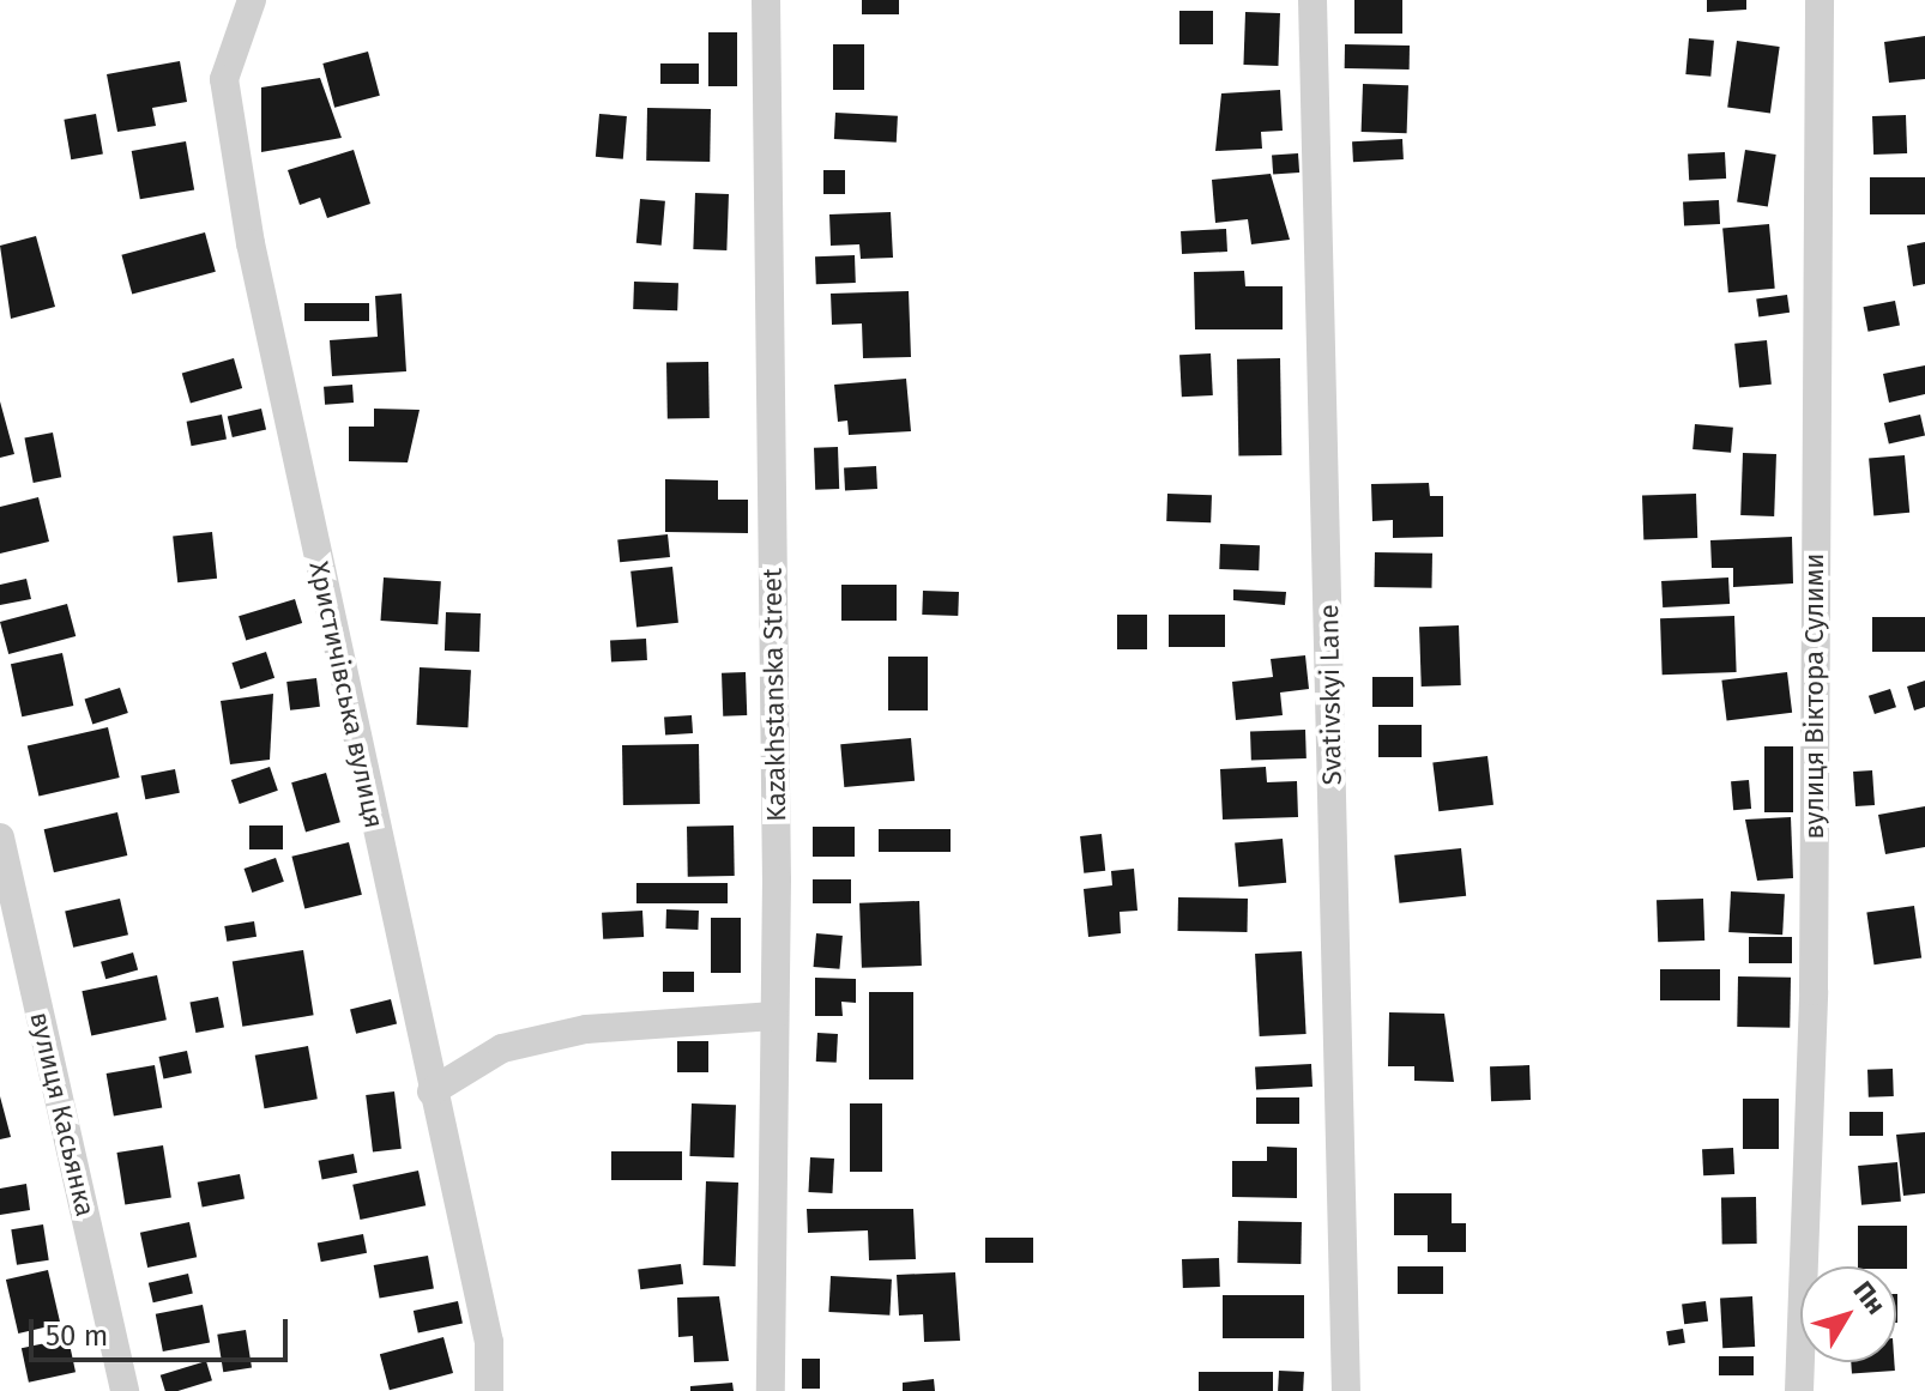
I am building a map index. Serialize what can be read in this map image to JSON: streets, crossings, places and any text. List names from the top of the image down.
{
  "streets": {
    "street": [
      "Христичівська вулиця",
      "Kazakhstanska Street",
      "Svativskyi Lane",
      "вулиця Віктора Сулими",
      "вулиця Касьянка"
    ]
  },
  "scale_bar": "50 m",
  "north": "top right"
}
